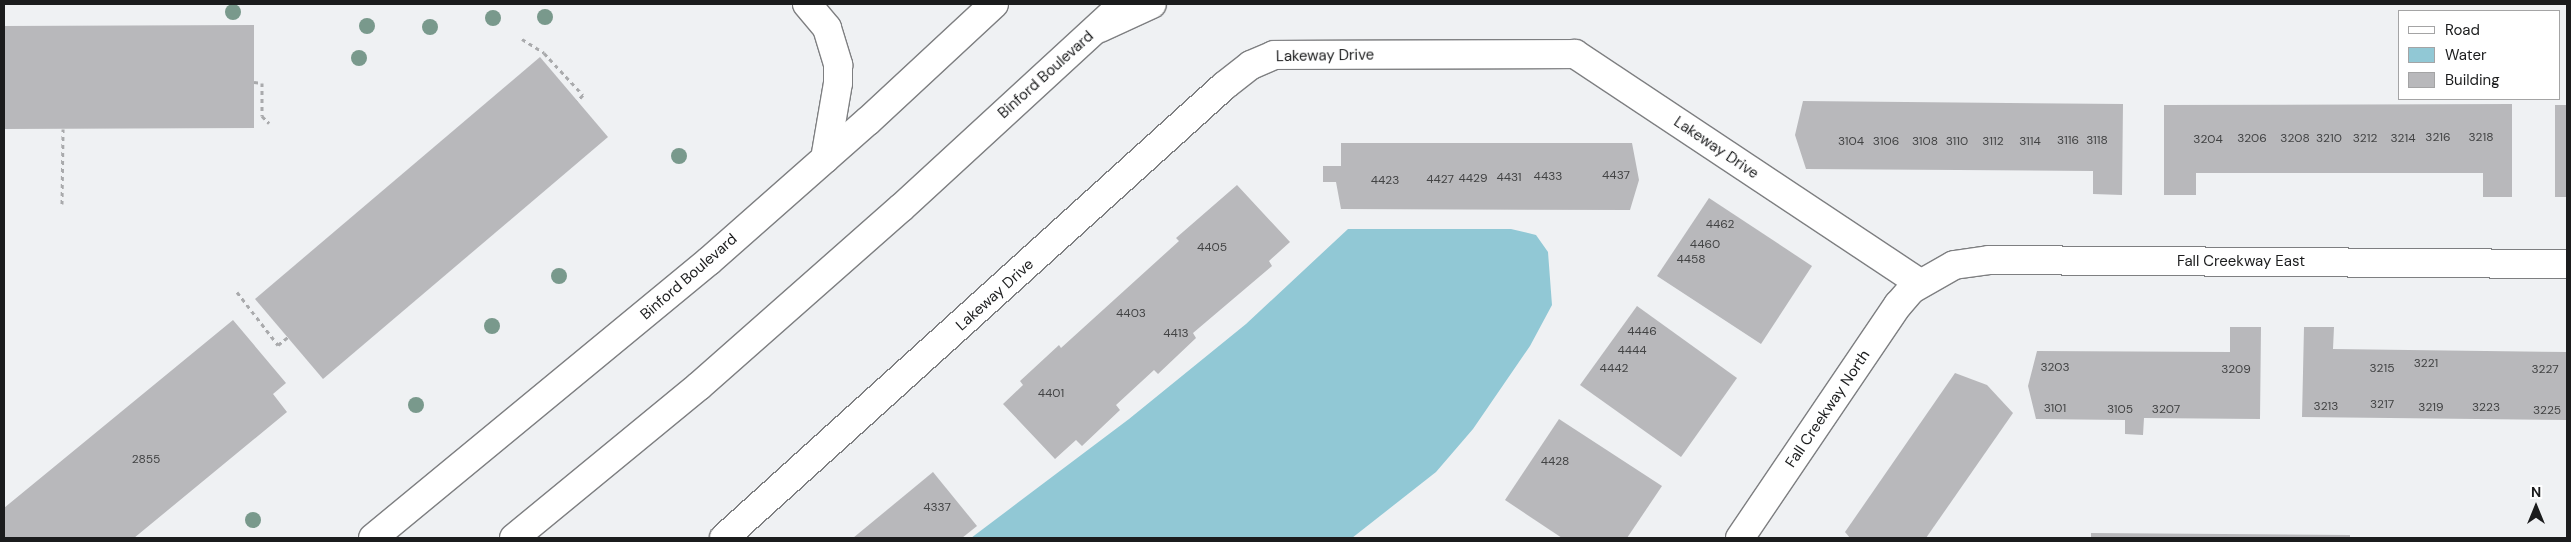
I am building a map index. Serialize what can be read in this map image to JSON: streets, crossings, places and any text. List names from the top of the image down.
{
  "streets": {
    "street": [
      "Lakeway Drive",
      "Binford Boulevard",
      "Fall Creekway East",
      "Fall Creekway North"
    ]
  },
  "crossings": [
    ["Lakeway Drive", "Fall Creekway East"],
    ["Lakeway Drive", "Fall Creekway North"],
    ["Fall Creekway East", "Fall Creekway North"]
  ],
  "house_numbers": [
    "3216",
    "3218",
    "3206",
    "3208",
    "3210",
    "3212",
    "3214",
    "3204",
    "3116",
    "3118",
    "3104",
    "3106",
    "3108",
    "3110",
    "3112",
    "3114",
    "4437",
    "4433",
    "4431",
    "4429",
    "4427",
    "4423",
    "4462",
    "4460",
    "4405",
    "4458",
    "4403",
    "4446",
    "4413",
    "4444",
    "3221",
    "3203",
    "4442",
    "3215",
    "3209",
    "3227",
    "4401",
    "3217",
    "3213",
    "3219",
    "3223",
    "3101",
    "3105",
    "3207",
    "3225",
    "2855",
    "4428",
    "4337"
  ],
  "legend": ["Road", "Water", "Building"],
  "north": "top"
}
